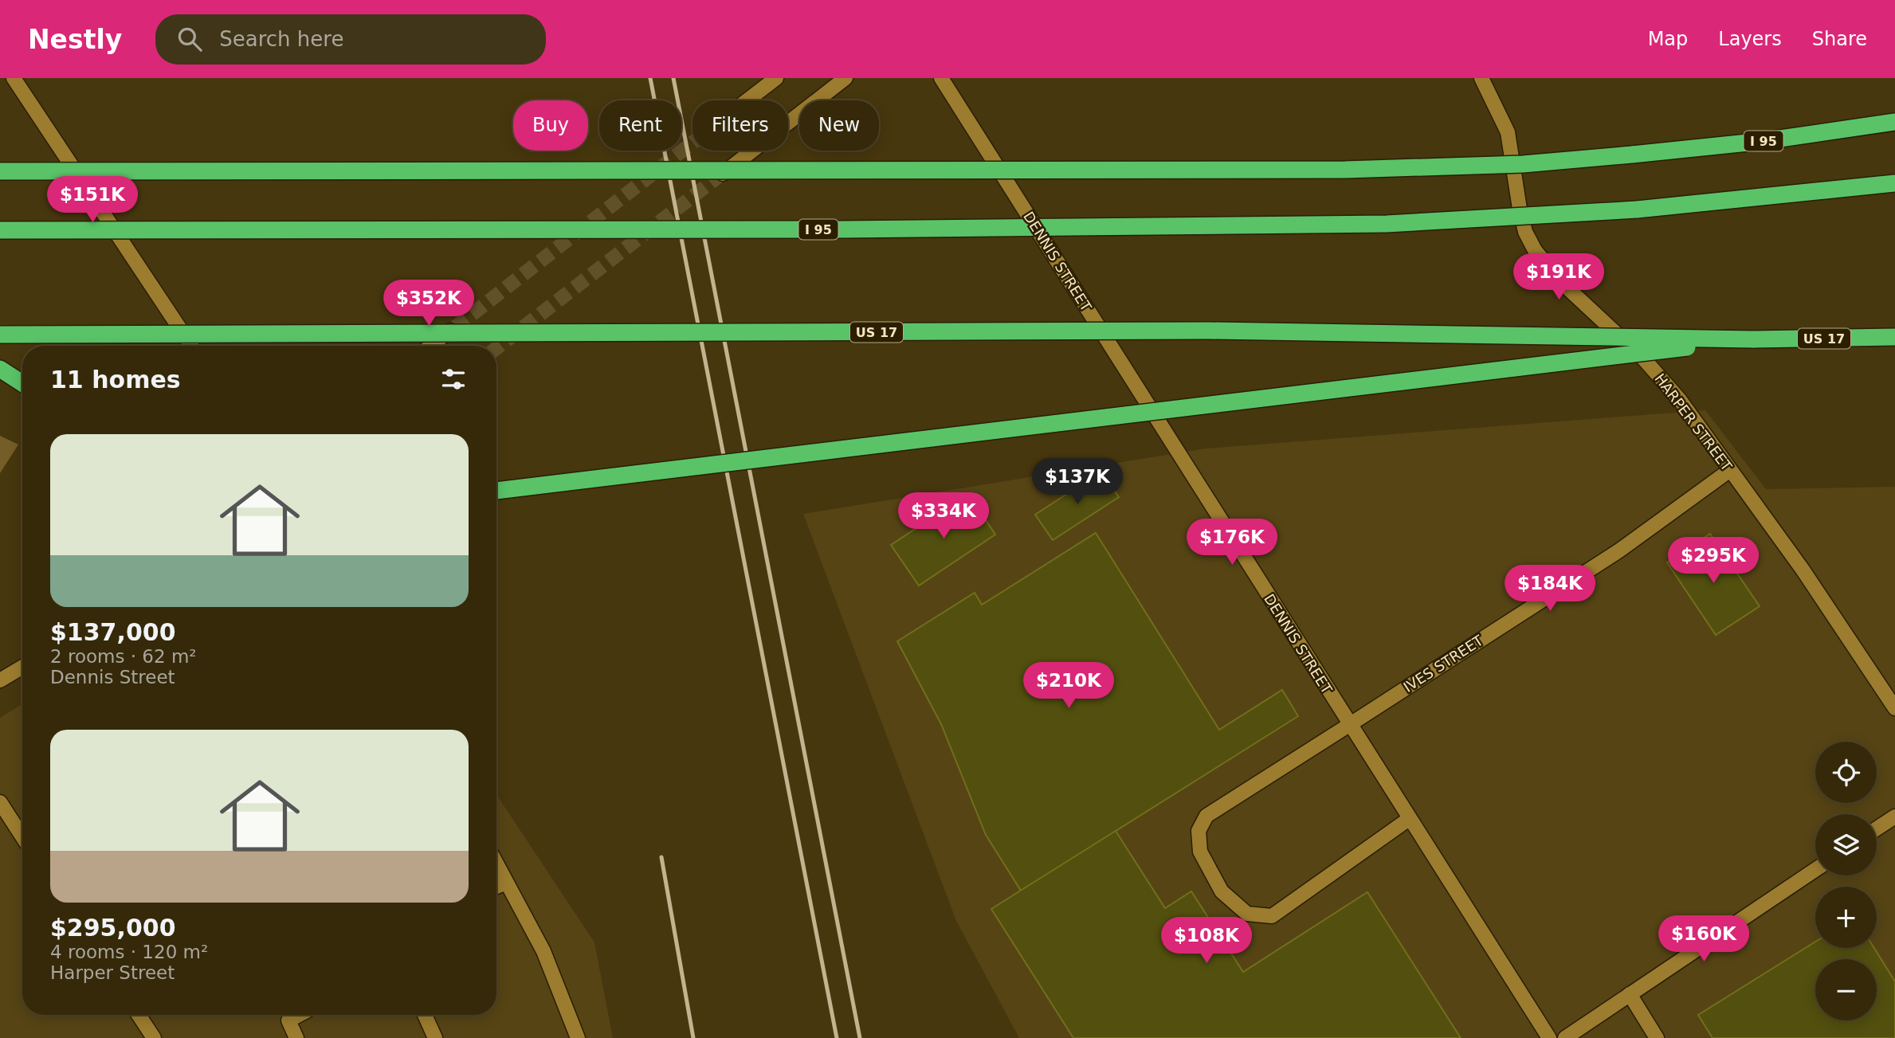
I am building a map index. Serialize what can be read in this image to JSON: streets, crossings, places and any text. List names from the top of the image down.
{
  "streets": {
    "highway": ["I 95", "US 17"],
    "street": ["DENNIS STREET", "HARPER STREET", "IVES STREET"]
  },
  "crossings": [
    ["DENNIS STREET", "IVES STREET"],
    ["HARPER STREET", "IVES STREET"]
  ],
  "page": {
    "header": "Nestly",
    "search": "Search here",
    "nav": ["Map", "Layers", "Share"],
    "chip": [
      "Buy",
      "Rent",
      "Filters",
      "New"
    ],
    "price": [
      "$151K",
      "$191K",
      "$352K",
      "$137K",
      "$334K",
      "$176K",
      "$295K",
      "$184K",
      "$210K",
      "$160K",
      "$108K"
    ],
    "heading": "11 homes",
    "list": [
      {
        "name": "$137,000",
        "note": "2 rooms · 62 m² · Dennis Street"
      },
      {
        "name": "$295,000",
        "note": "4 rooms · 120 m² · Harper Street"
      }
    ],
    "map_buttons": ["+", "−"]
  }
}
